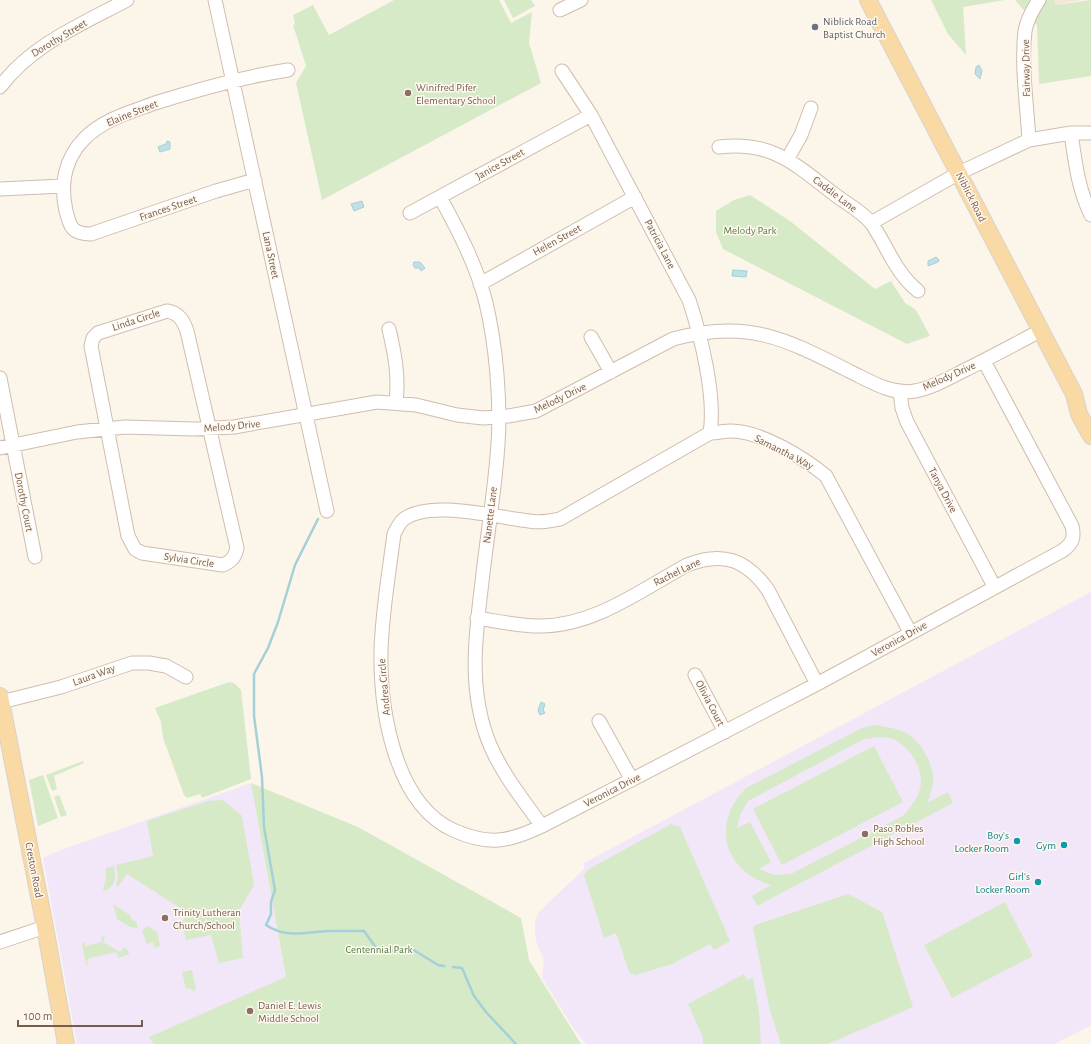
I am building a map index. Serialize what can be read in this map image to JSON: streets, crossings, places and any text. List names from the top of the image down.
{
  "streets": {
    "main road": ["Niblick Road", "Creston Road"],
    "street": [
      "Dorothy Street",
      "Fairway Drive",
      "Elaine Street",
      "Janice Street",
      "Caddie Lane",
      "Frances Street",
      "Helen Street",
      "Patricia Lane",
      "Lana Street",
      "Linda Circle",
      "Melody Drive",
      "Samantha Way",
      "Tanya Drive",
      "Dorothy Court",
      "Nanette Lane",
      "Sylvia Circle",
      "Rachel Lane",
      "Veronica Drive",
      "Laura Way",
      "Andrea Circle",
      "Olivia Court"
    ]
  },
  "crossings": [
    ["Elaine Street", "Frances Street"],
    ["Elaine Street", "Lana Street"],
    ["Janice Street", "Patricia Lane"],
    ["Janice Street", "Nanette Lane"],
    ["Niblick Road", "Melody Drive"],
    ["Frances Street", "Lana Street"],
    ["Helen Street", "Patricia Lane"],
    ["Helen Street", "Nanette Lane"],
    ["Patricia Lane", "Melody Drive"],
    ["Patricia Lane", "Samantha Way"],
    ["Lana Street", "Melody Drive"],
    ["Linda Circle", "Melody Drive"],
    ["Linda Circle", "Sylvia Circle"],
    ["Melody Drive", "Tanya Drive"],
    ["Melody Drive", "Dorothy Court"],
    ["Melody Drive", "Nanette Lane"],
    ["Melody Drive", "Sylvia Circle"],
    ["Melody Drive", "Veronica Drive"],
    ["Samantha Way", "Nanette Lane"],
    ["Samantha Way", "Veronica Drive"],
    ["Samantha Way", "Andrea Circle"],
    ["Tanya Drive", "Veronica Drive"],
    ["Nanette Lane", "Rachel Lane"],
    ["Nanette Lane", "Veronica Drive"],
    ["Nanette Lane", "Andrea Circle"],
    ["Rachel Lane", "Veronica Drive"],
    ["Veronica Drive", "Andrea Circle"],
    ["Veronica Drive", "Olivia Court"],
    ["Laura Way", "Creston Road"]
  ],
  "parks": ["Melody Park", "Centennial Park"],
  "places": [
    "Niblick Road Baptist Church",
    "Winifred Pifer Elementary School",
    "Paso Robles High School",
    "Boy's Locker Room",
    "Gym",
    "Girl's Locker Room",
    "Trinity Lutheran Church/School",
    "Daniel E. Lewis Middle School"
  ],
  "scale_bar": "100 m"
}
